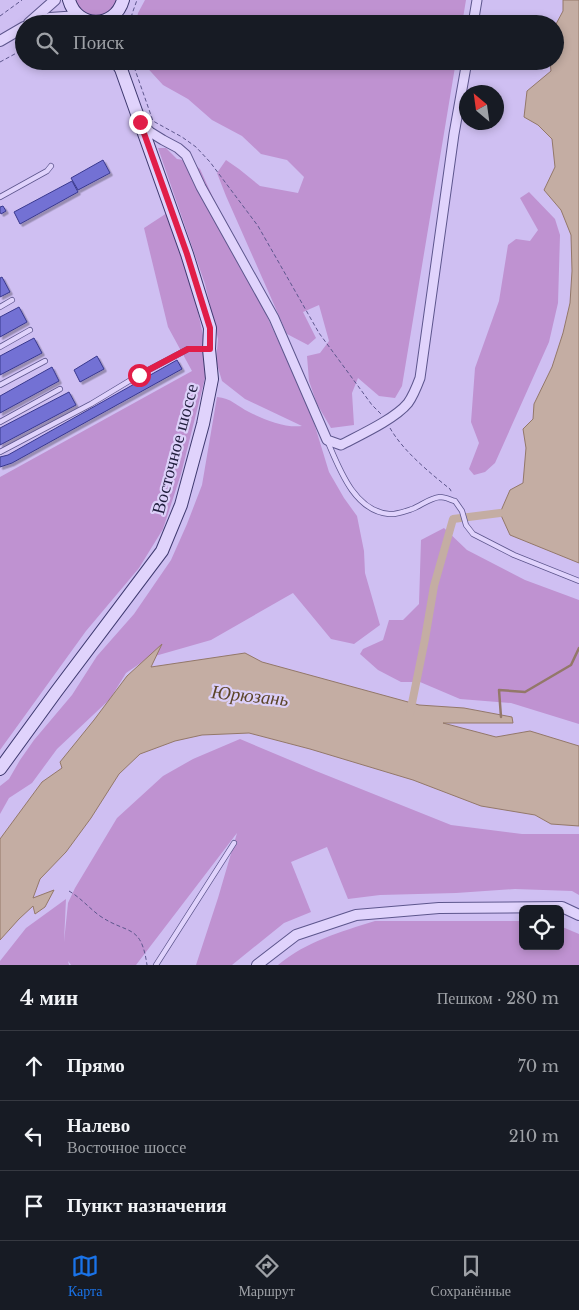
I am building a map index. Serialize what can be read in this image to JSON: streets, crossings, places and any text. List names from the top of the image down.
{
  "streets": {
    "main road": ["Восточное шоссе"]
  },
  "water": ["Юрюзань"],
  "north": "top left",
  "page": {
    "search": "Поиск",
    "heading": ["4 мин", "Пешком · 280 m"],
    "list": [
      ["Прямо", "70 m"],
      ["Налево", "Восточное шоссе", "210 m"],
      "Пункт назначения"
    ],
    "nav": ["Карта", "Маршрут", "Сохранённые"]
  }
}
